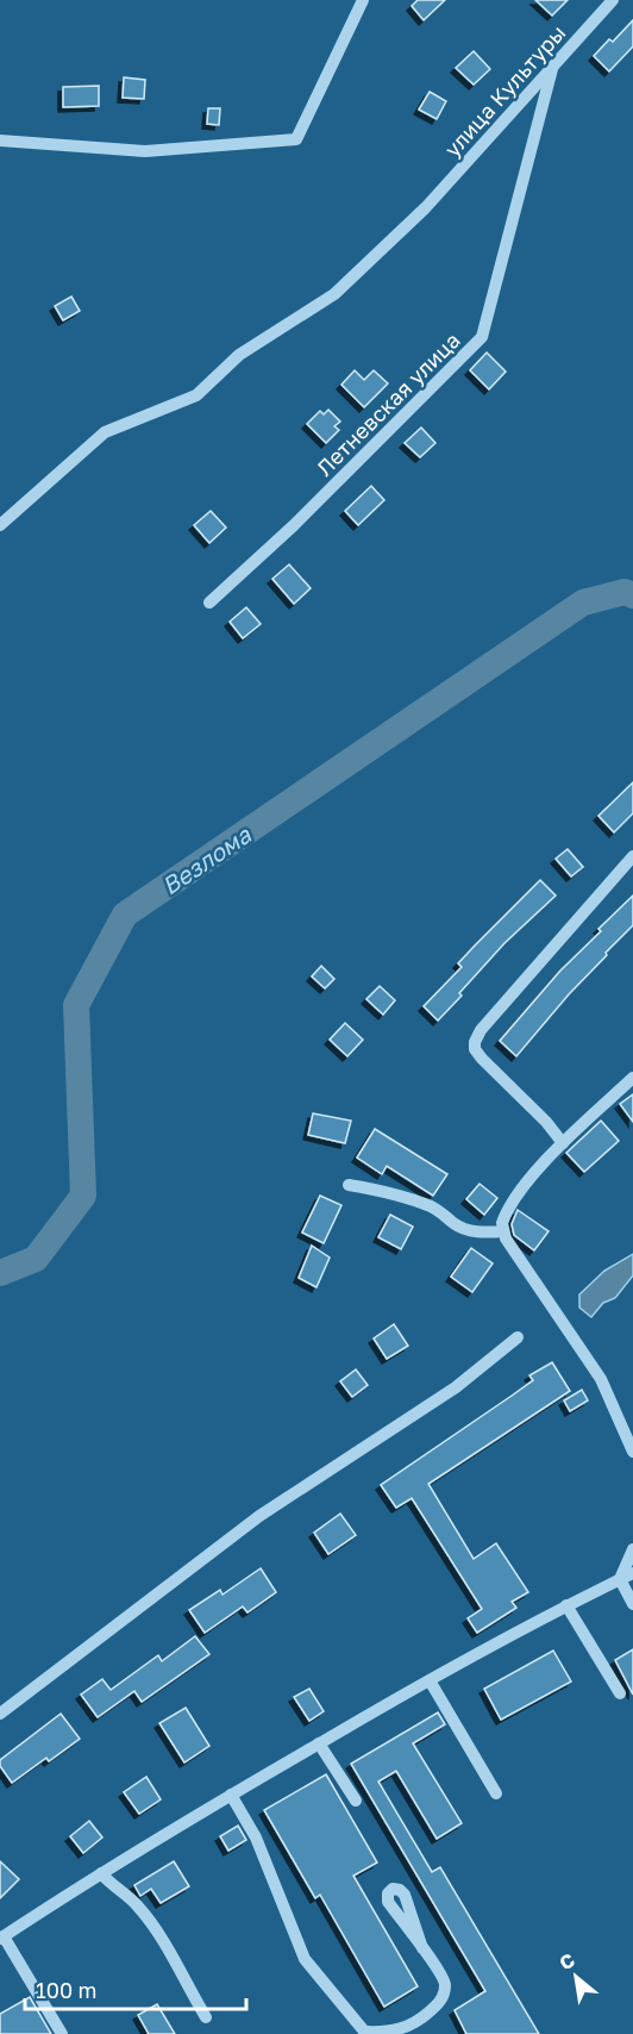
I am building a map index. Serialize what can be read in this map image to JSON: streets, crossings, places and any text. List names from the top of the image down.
{
  "streets": {
    "street": ["улица Культуры", "Летневская улица"]
  },
  "crossings": [
    ["улица Культуры", "Летневская улица"]
  ],
  "water": ["Везлома"],
  "scale_bar": "100 m",
  "north": "top left"
}
